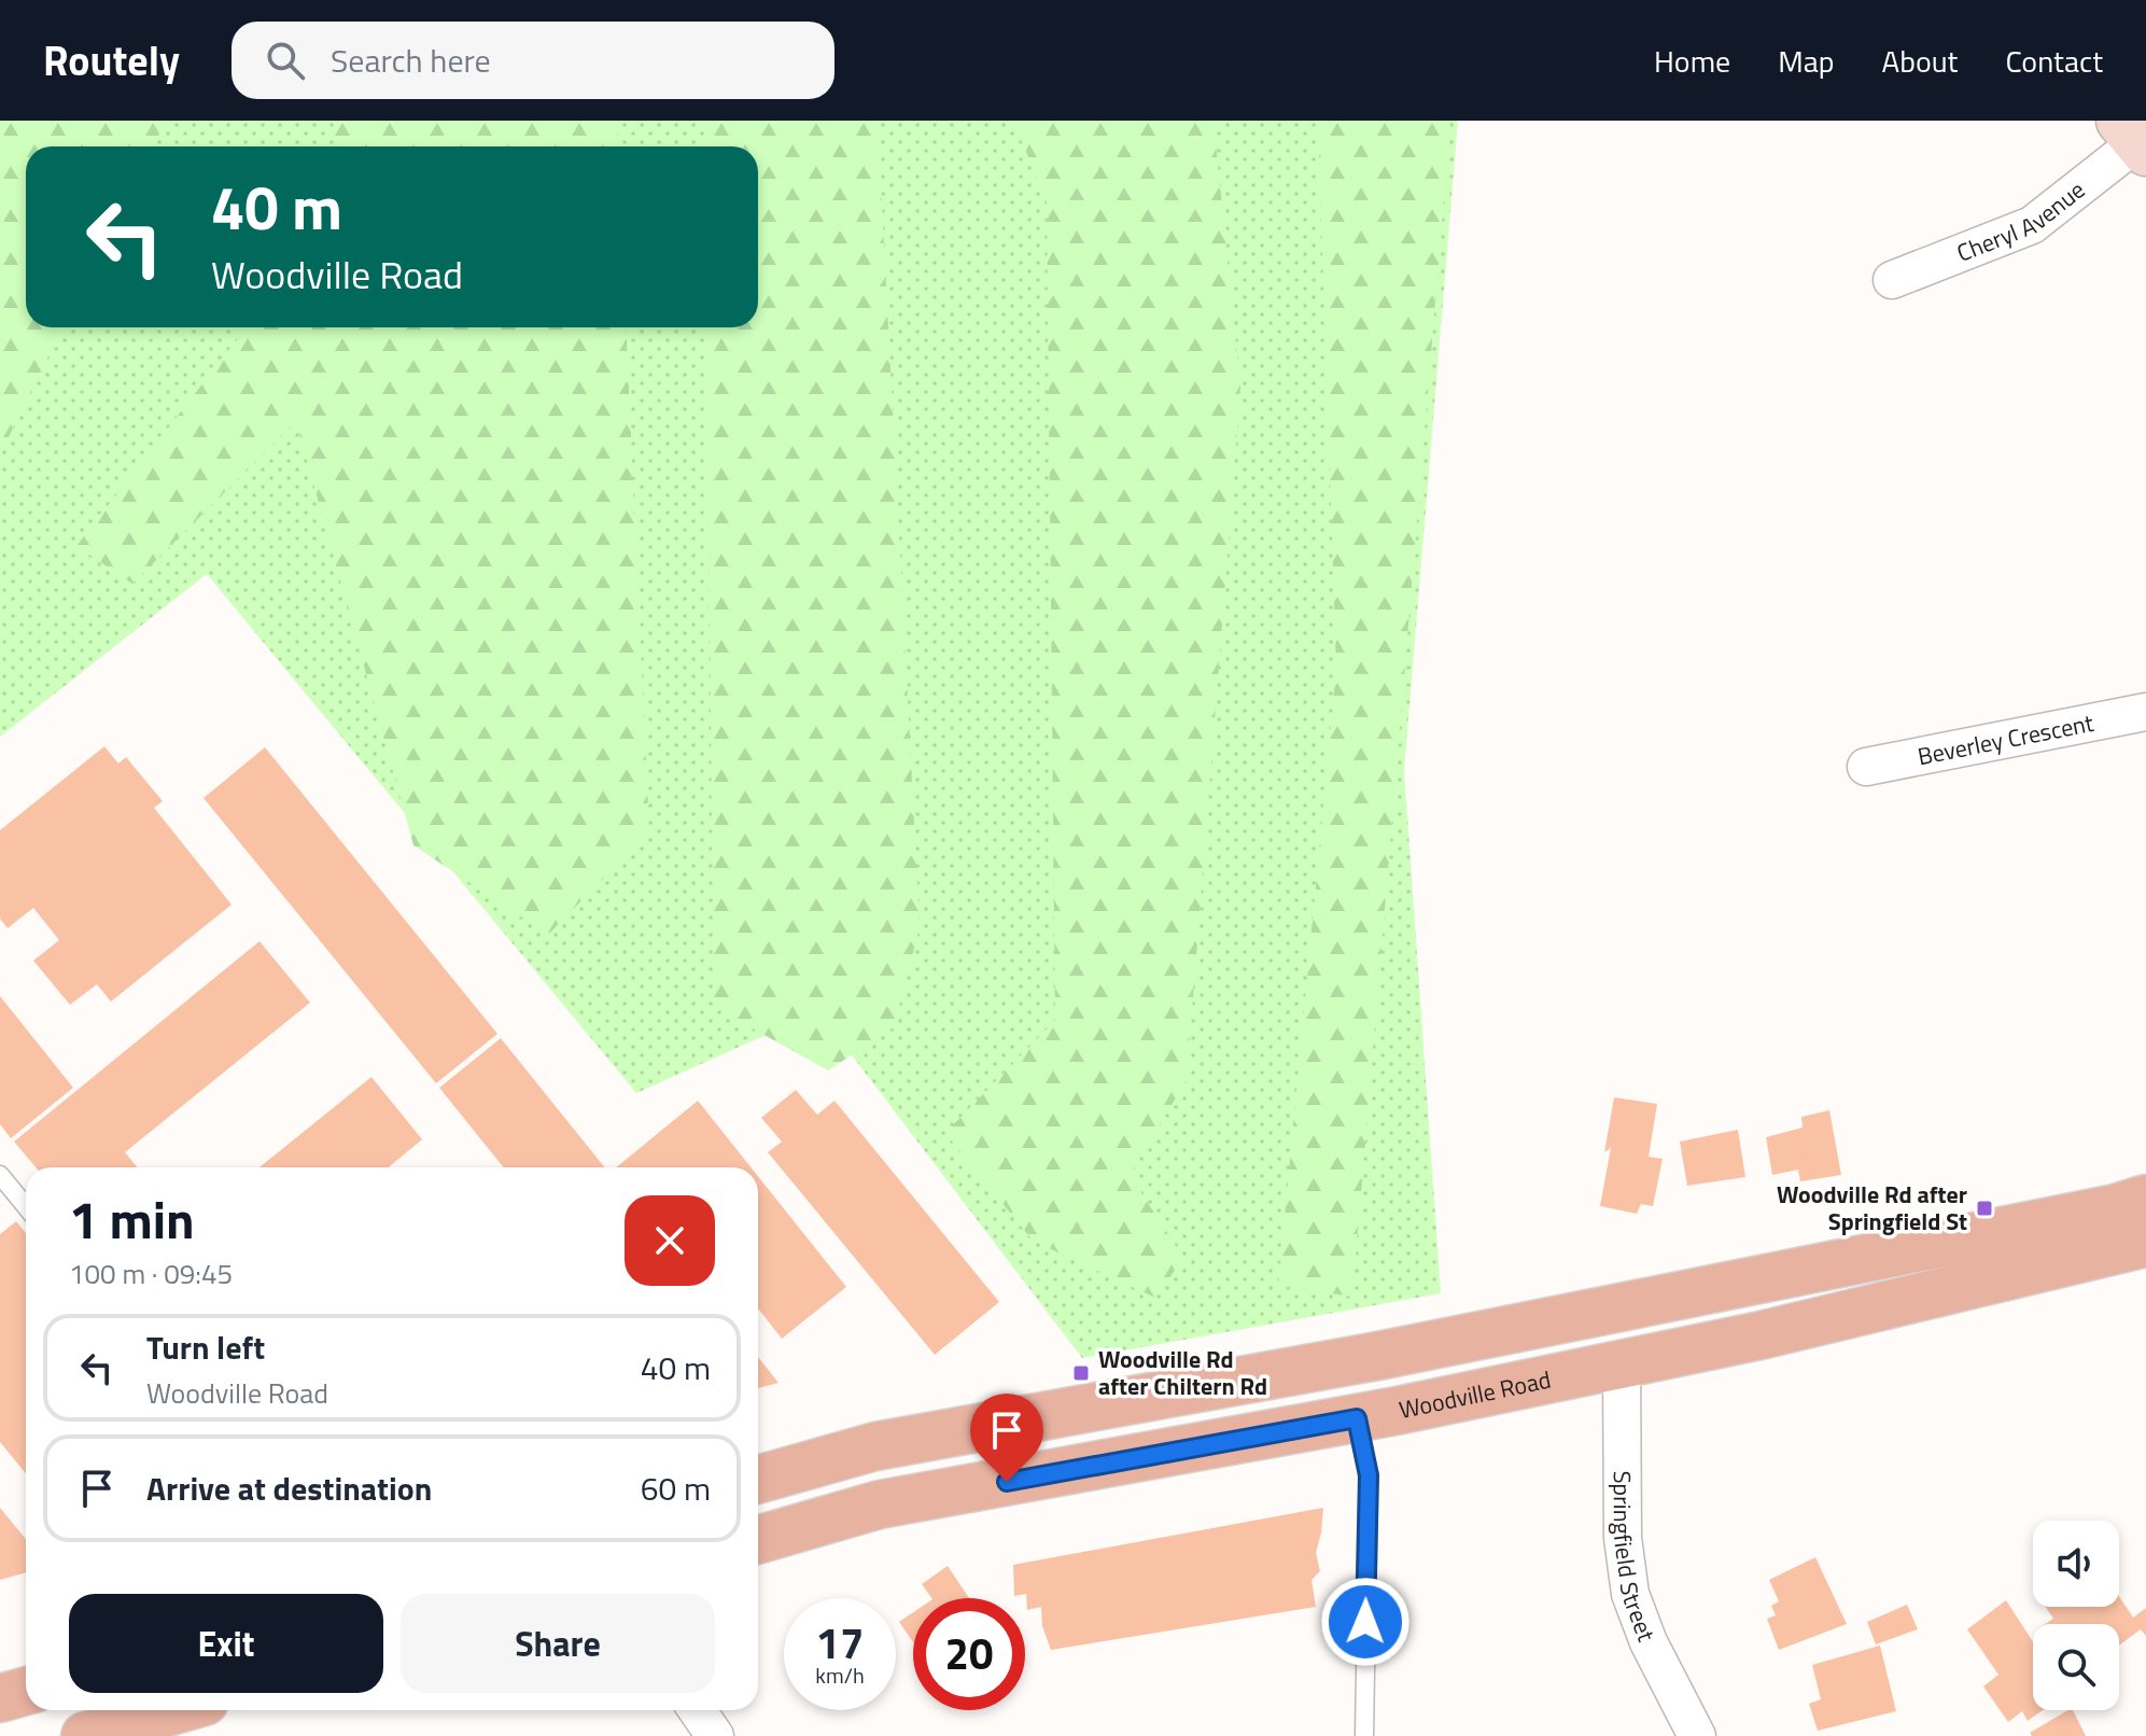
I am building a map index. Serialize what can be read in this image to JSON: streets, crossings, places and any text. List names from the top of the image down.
{
  "streets": {
    "main road": ["Woodville Road"],
    "street": ["Cheryl Avenue", "Beverley Crescent", "Springfield Street"]
  },
  "crossings": [
    ["Woodville Road", "Springfield Street"]
  ],
  "places": {
    "transit": ["Woodville Rd after Springfield St", "Woodville Rd after Chiltern Rd"]
  },
  "page": {
    "header": "Routely",
    "search": "Search here",
    "nav": [
      "Home",
      "Map",
      "About",
      "Contact"
    ],
    "turn": ["40 m", "Woodville Road"],
    "heading": ["1 min", "100 m · 09:45"],
    "list": [
      {
        "name": "Turn left",
        "note": "Woodville Road",
        "value": "40 m"
      },
      {
        "name": "Arrive at destination",
        "value": "60 m"
      }
    ],
    "buttons": ["Exit", "Share"],
    "speed": "17 km/h",
    "limit": "20"
  }
}
